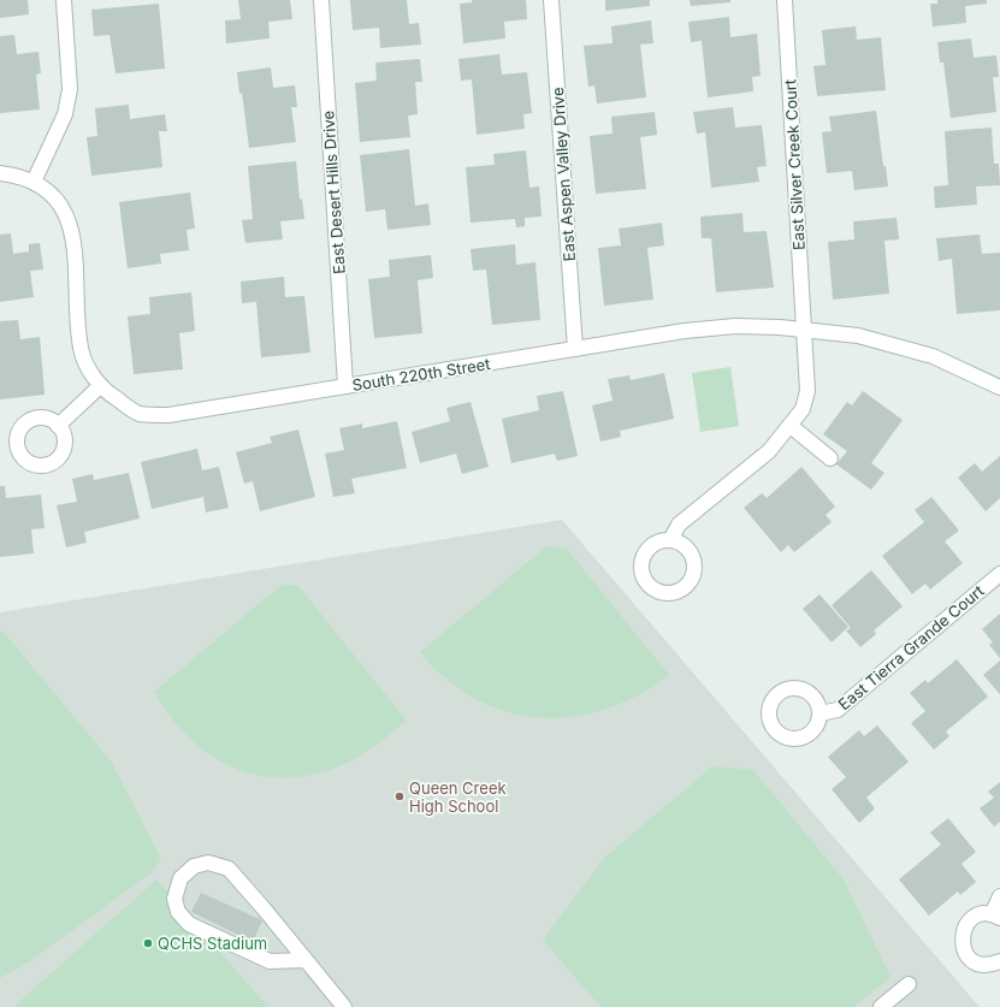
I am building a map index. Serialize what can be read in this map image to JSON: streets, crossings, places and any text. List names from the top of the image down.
{
  "streets": {
    "street": [
      "East Silver Creek Court",
      "East Aspen Valley Drive",
      "East Desert Hills Drive",
      "South 220th Street",
      "East Tierra Grande Court"
    ]
  },
  "crossings": [
    ["East Silver Creek Court", "South 220th Street"],
    ["East Aspen Valley Drive", "South 220th Street"],
    ["East Desert Hills Drive", "South 220th Street"]
  ],
  "places": ["Queen Creek High School", "QCHS Stadium"]
}
